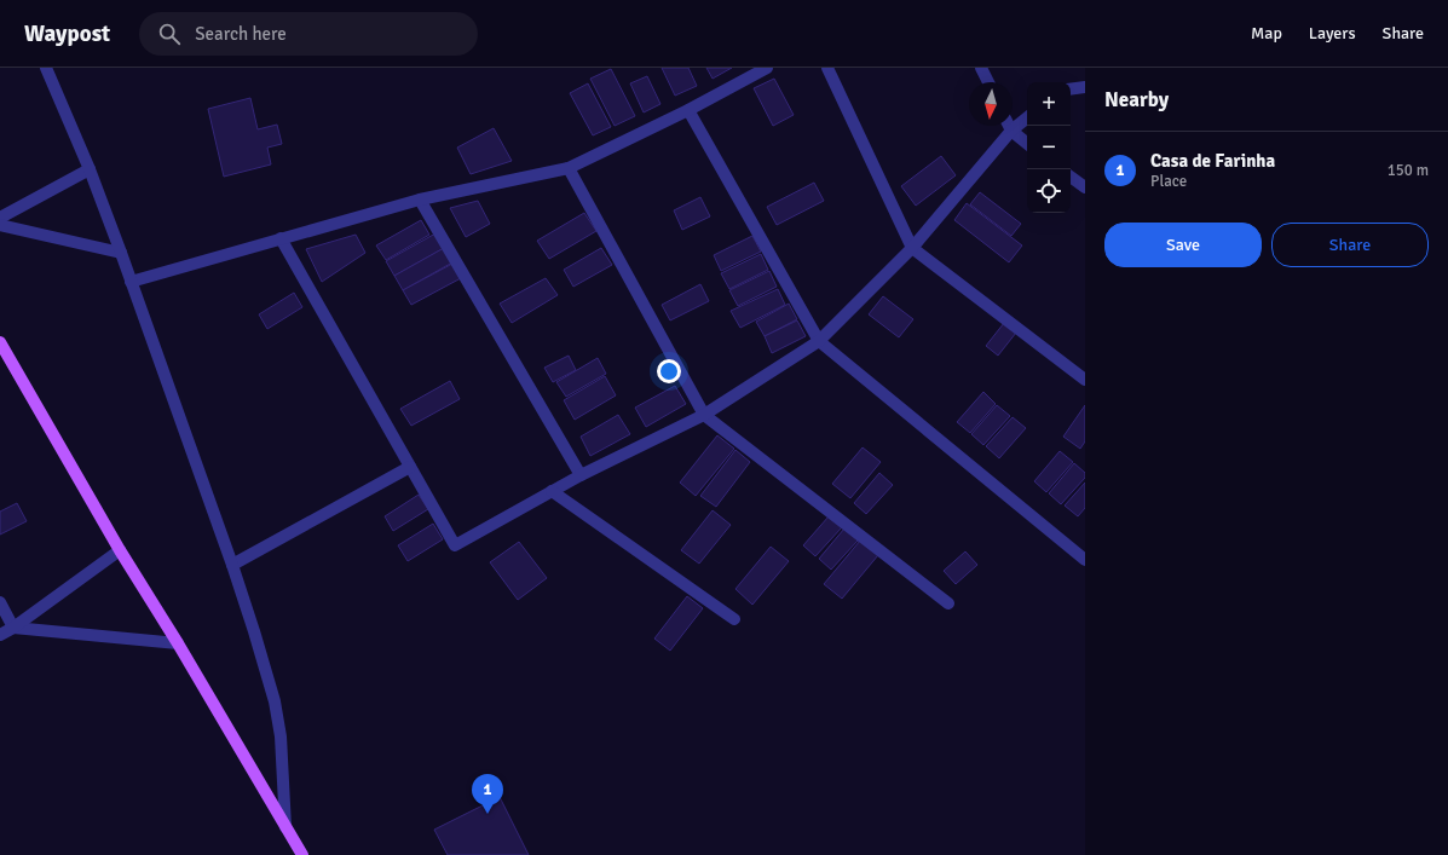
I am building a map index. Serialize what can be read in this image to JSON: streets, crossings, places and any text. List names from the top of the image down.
{
  "north": "bottom",
  "page": {
    "header": "Waypost",
    "search": "Search here",
    "nav": ["Map", "Layers", "Share"],
    "heading": "Nearby",
    "map_buttons": ["+", "−"],
    "list": [
      {
        "mark": "1",
        "name": "Casa de Farinha",
        "note": "Place",
        "value": "150 m"
      }
    ],
    "buttons": ["Save", "Share"],
    "pins": "1"
  }
}
